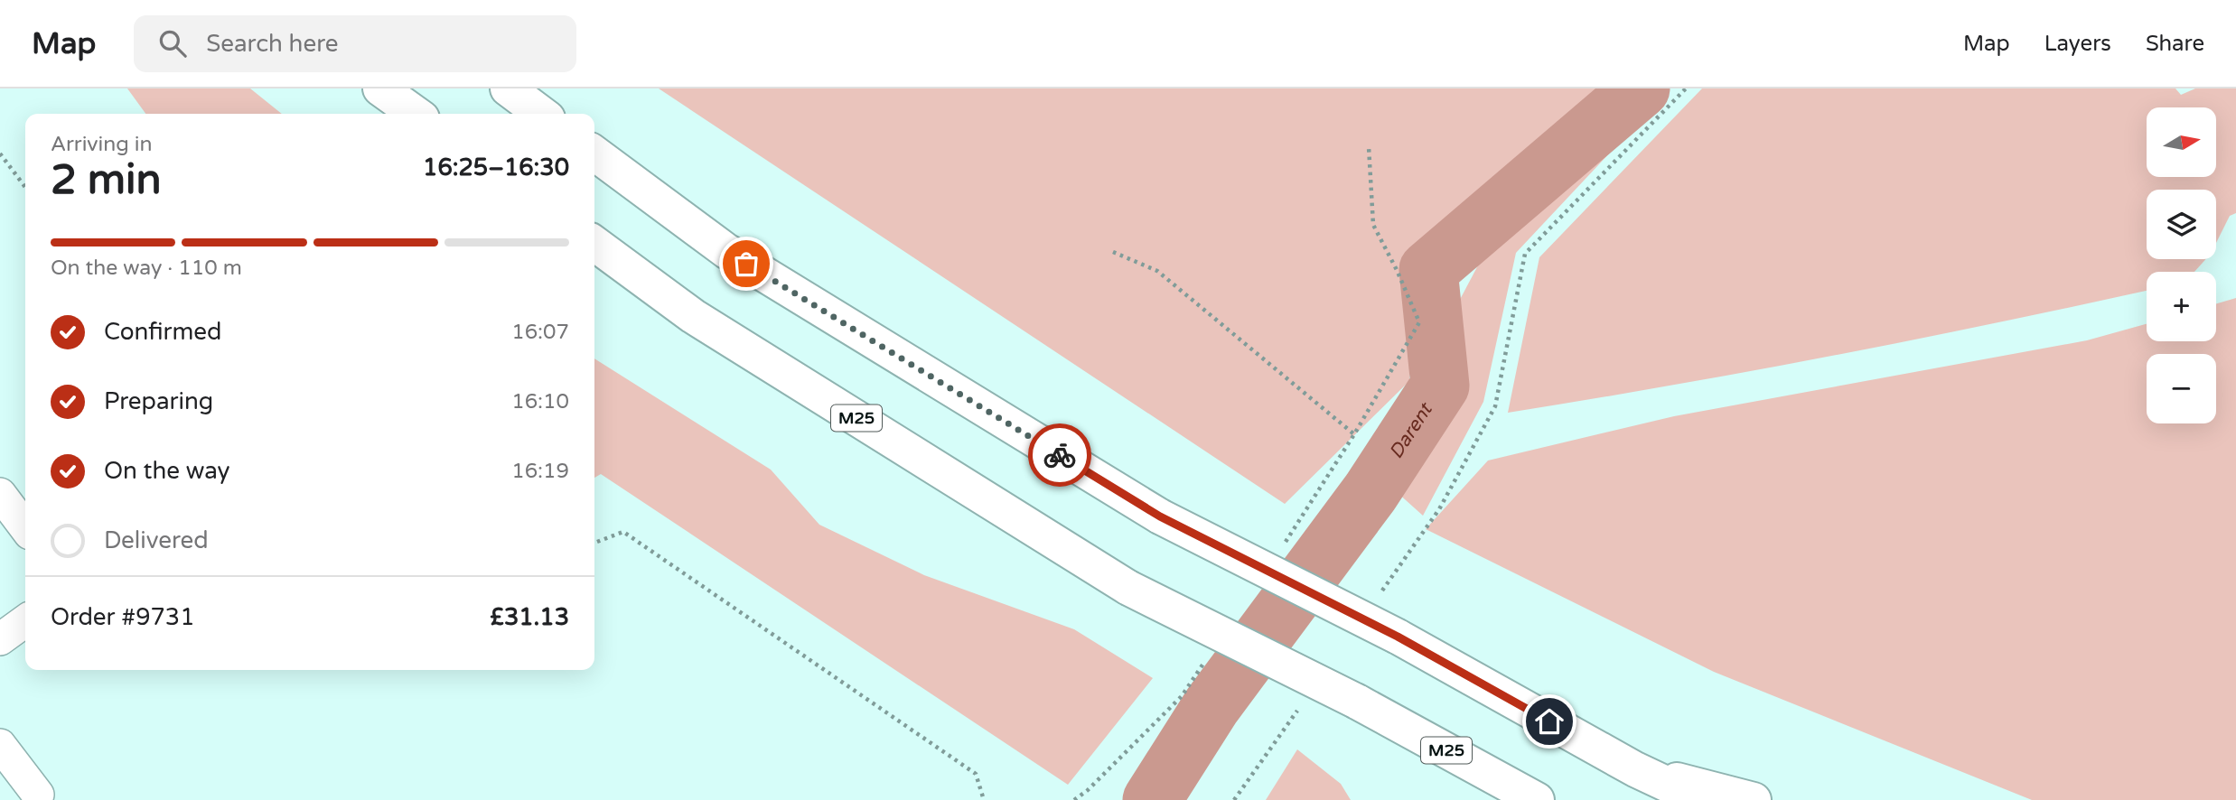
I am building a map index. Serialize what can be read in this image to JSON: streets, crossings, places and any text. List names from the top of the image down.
{
  "streets": {
    "highway": ["M25"]
  },
  "water": ["Darent"],
  "north": "right",
  "page": {
    "header": "Map",
    "search": "Search here",
    "nav": ["Map", "Layers", "Share"],
    "map_buttons": ["+", "−"],
    "heading": ["2 min", "Arriving in", "16:25–16:30"],
    "panel": ["Order #9731", "£31.13"],
    "bar": "On the way · 110 m",
    "list": [
      ["Confirmed", "16:07"],
      ["Preparing", "16:10"],
      ["On the way", "16:19"],
      "Delivered"
    ]
  }
}
